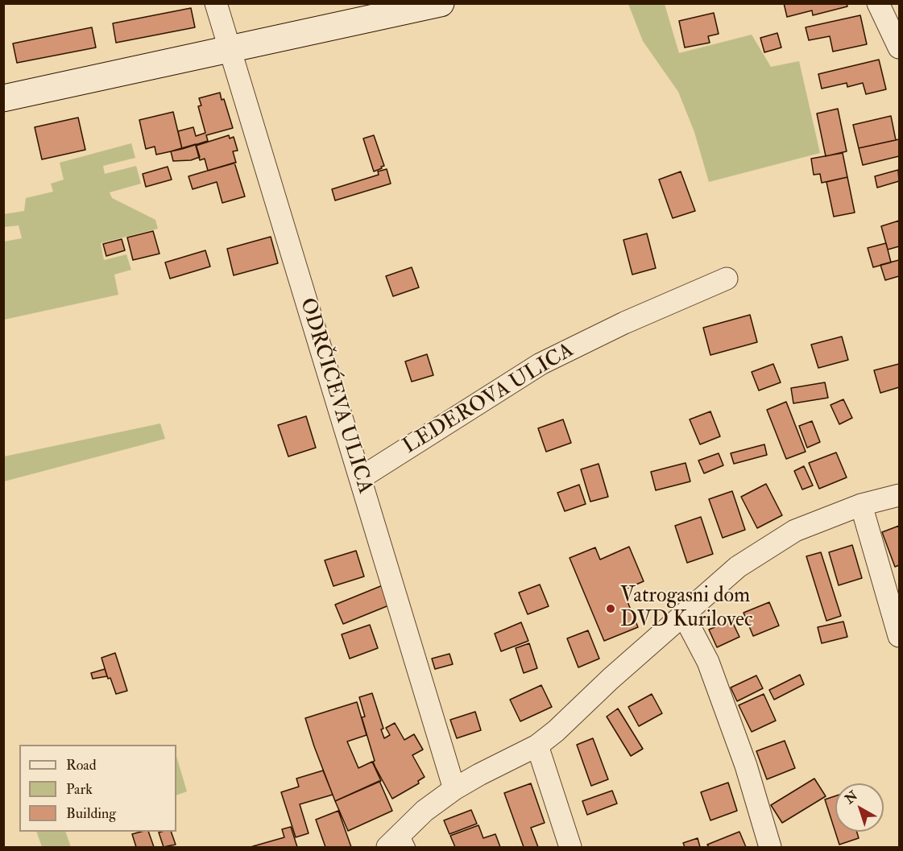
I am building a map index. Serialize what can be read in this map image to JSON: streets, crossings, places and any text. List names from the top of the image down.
{
  "streets": {
    "street": ["ODRČIĆEVA ULICA", "LEDEROVA ULICA"]
  },
  "crossings": [
    ["ODRČIĆEVA ULICA", "LEDEROVA ULICA"]
  ],
  "places": ["Vatrogasni dom DVD Kurilovec"],
  "legend": ["Road", "Park", "Building"],
  "north": "top left"
}
